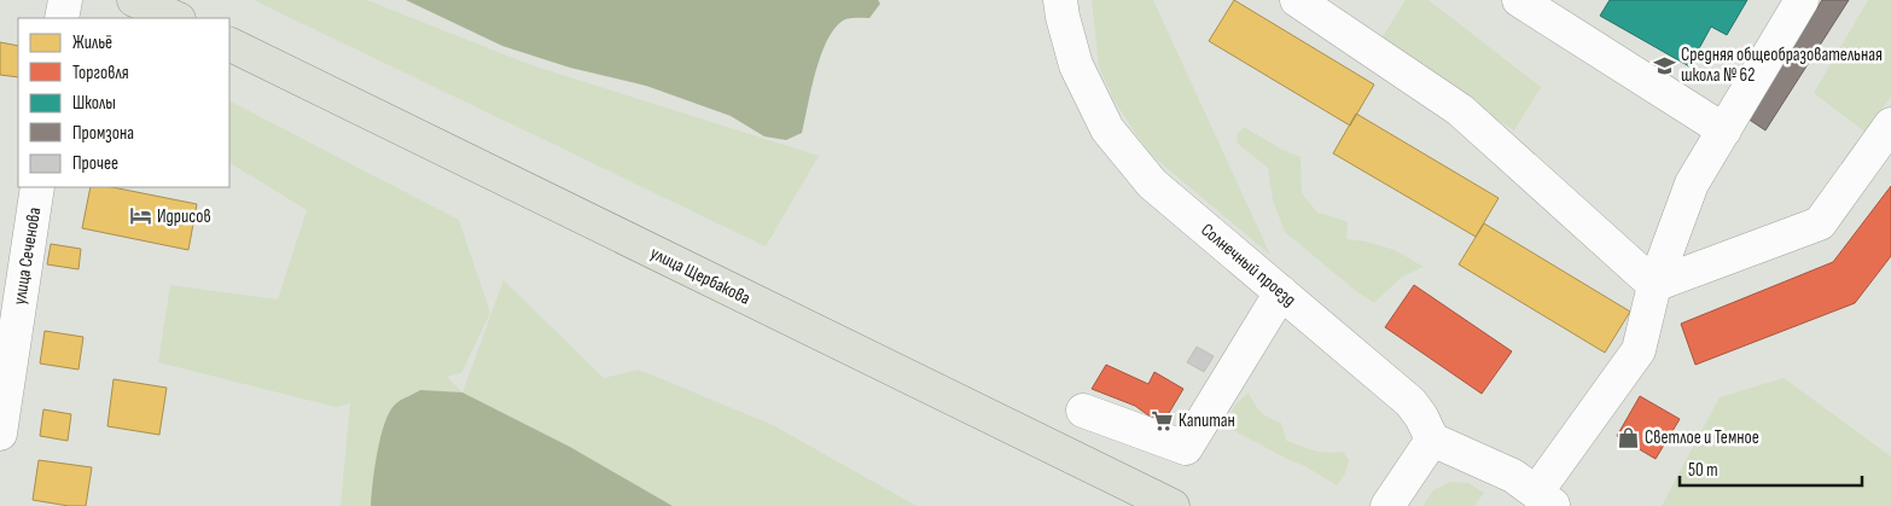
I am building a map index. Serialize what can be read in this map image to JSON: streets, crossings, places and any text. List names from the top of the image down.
{
  "streets": {
    "main road": ["улица Щербакова"],
    "street": ["улица Сеченова", "Солнечный проезд"]
  },
  "places": {
    "school or university": ["Средняя общеобразовательная школа № 62"],
    "hotel": ["Идрисов"],
    "supermarket": ["Капитан"],
    "shop": ["Светлое и Темное"]
  },
  "legend": [
    "Жильё",
    "Торговля",
    "Школы",
    "Промзона",
    "Прочее"
  ],
  "scale_bar": "50 m"
}
